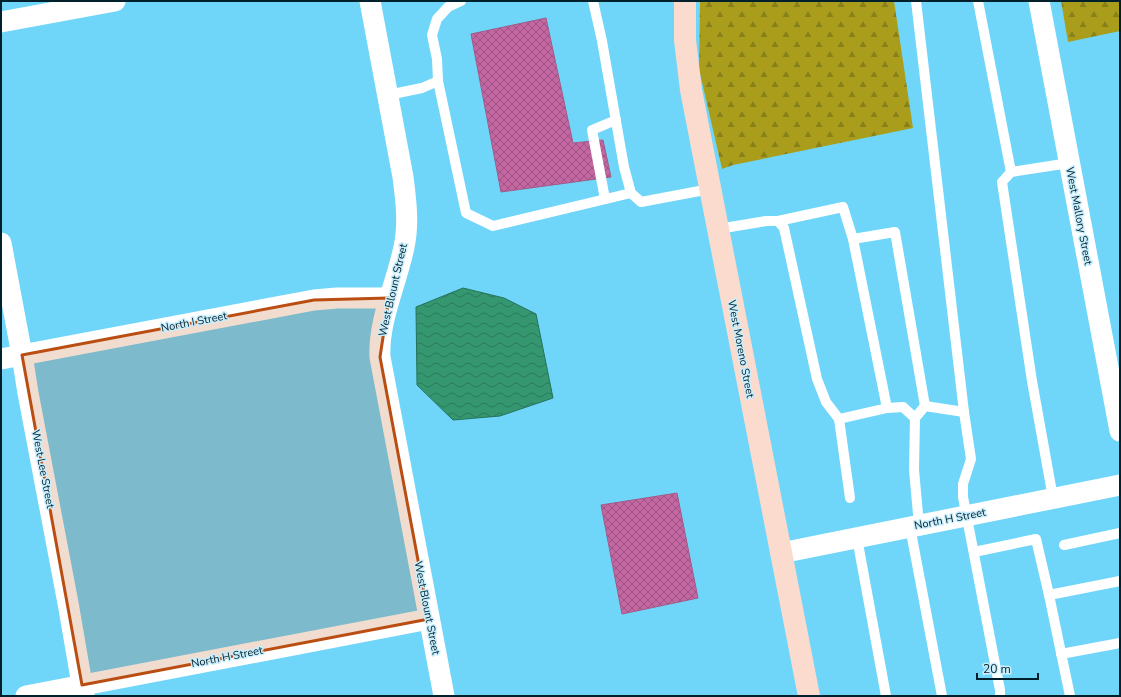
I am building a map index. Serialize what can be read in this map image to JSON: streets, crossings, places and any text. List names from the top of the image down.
{
  "streets": {
    "street": [
      "West Mallory Street",
      "West Blount Street",
      "North I Street",
      "West Moreno Street",
      "West Lee Street",
      "North H Street"
    ]
  },
  "crossings": [
    ["West Blount Street", "North I Street"],
    ["West Blount Street", "North H Street"],
    ["North I Street", "West Lee Street"],
    ["West Moreno Street", "North H Street"],
    ["West Lee Street", "North H Street"]
  ],
  "scale_bar": "20 m"
}
